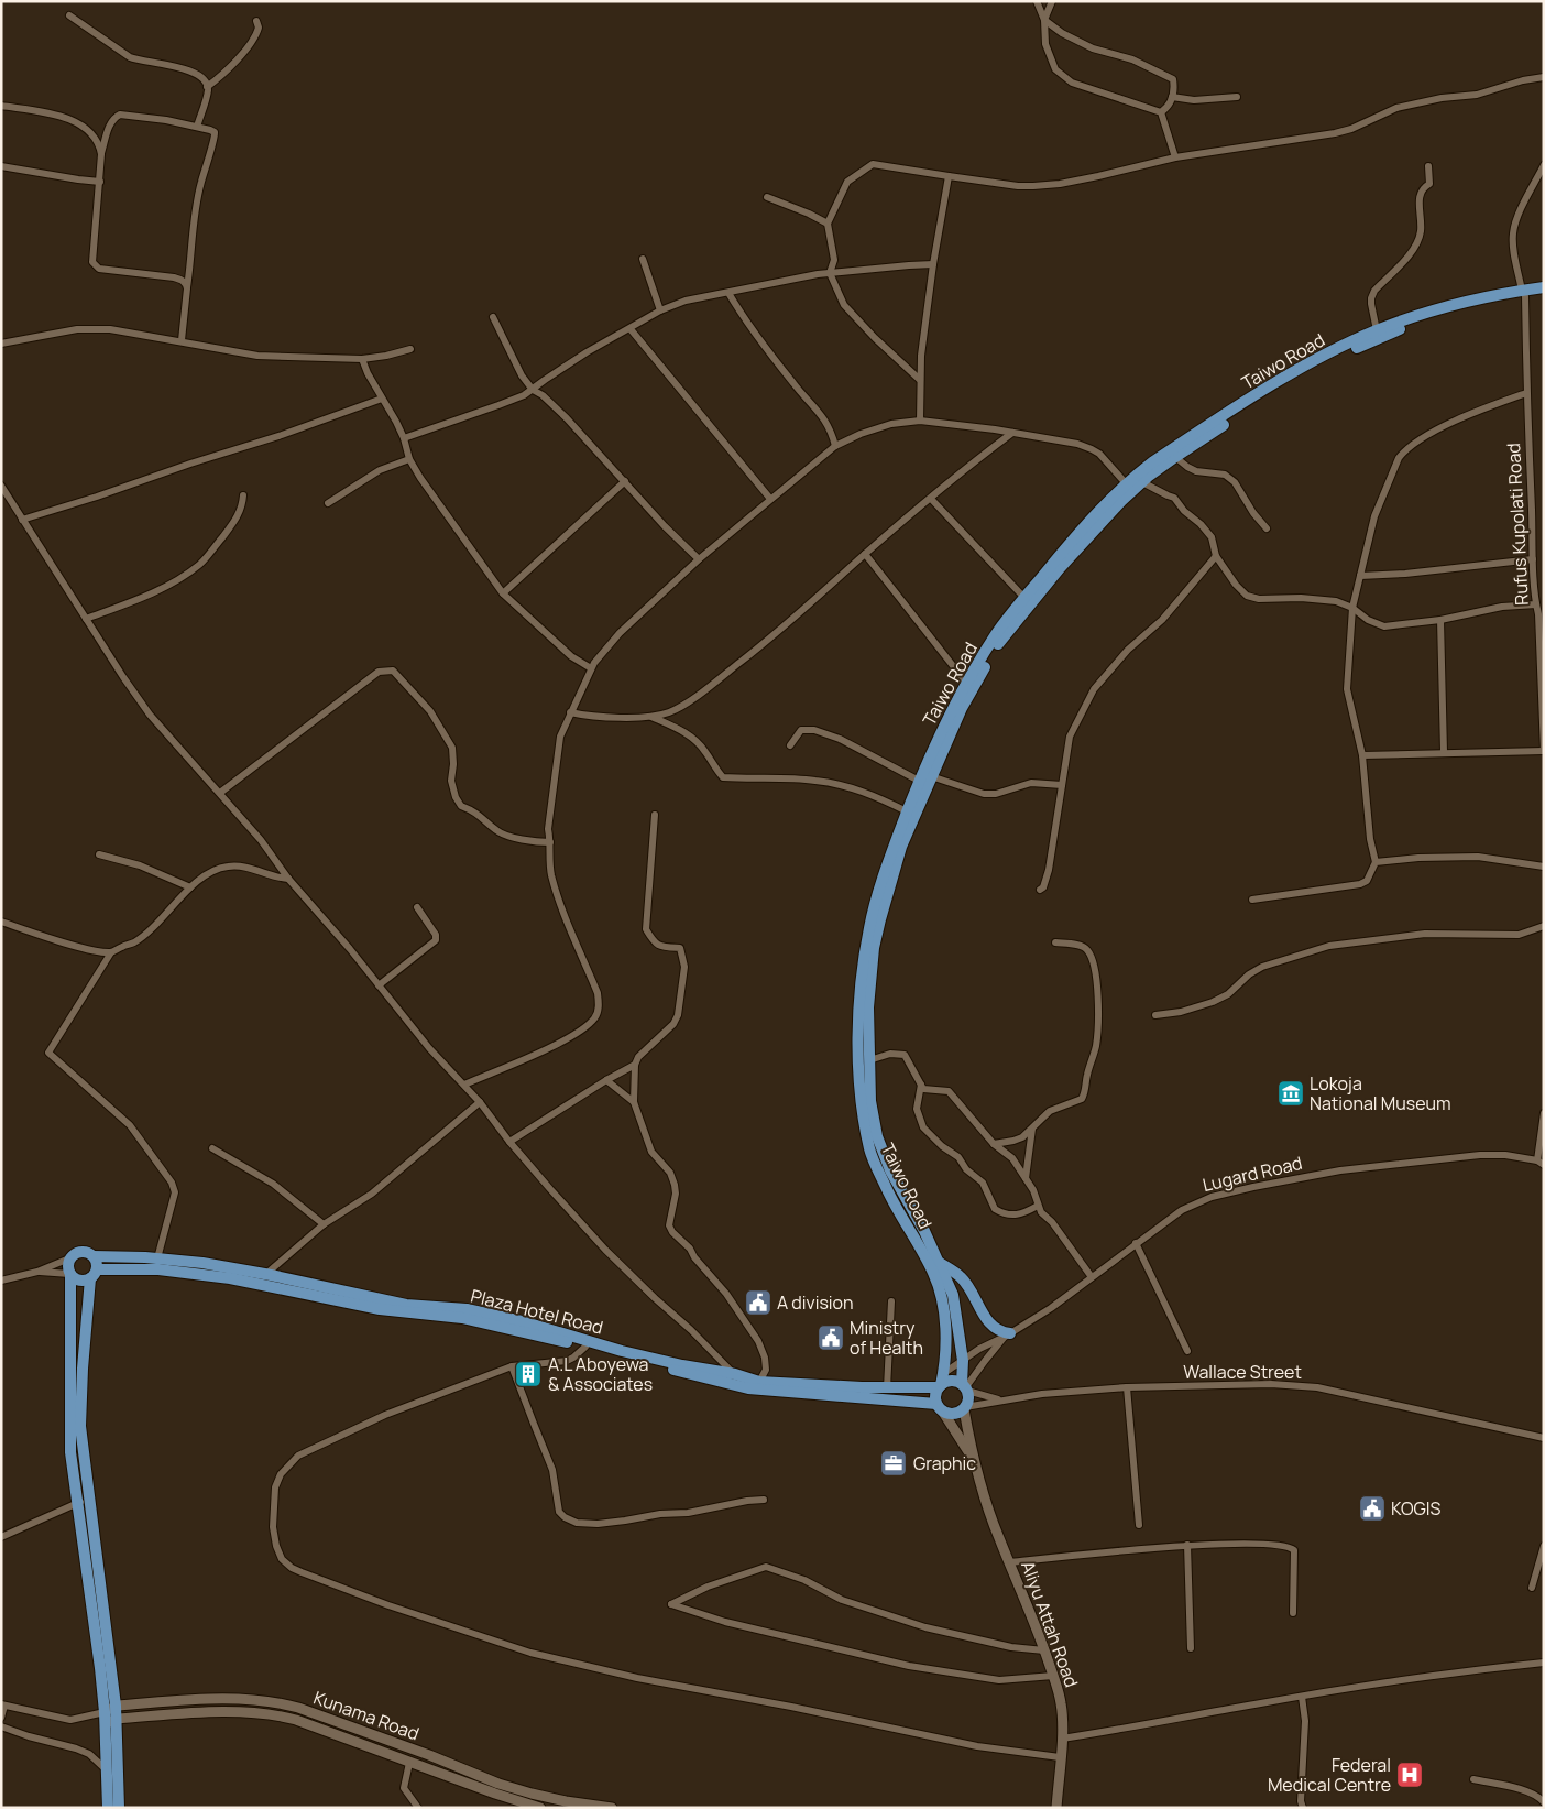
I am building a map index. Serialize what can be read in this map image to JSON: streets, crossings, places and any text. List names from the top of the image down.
{
  "streets": {
    "main road": [
      "Taiwo Road",
      "Plaza Hotel Road",
      "Aliyu Attah Road",
      "Kunama Road"
    ],
    "street": ["Rufus Kupolati Road", "Lugard Road", "Wallace Street"]
  },
  "crossings": [
    ["Taiwo Road", "Rufus Kupolati Road"],
    ["Taiwo Road", "Plaza Hotel Road"],
    ["Taiwo Road", "Wallace Street"],
    ["Plaza Hotel Road", "Wallace Street"]
  ],
  "places": {
    "museum": ["Lokoja National Museum"],
    "public building": ["A division", "Ministry of Health", "KOGIS"],
    "building": ["A.L Aboyewa & Associates"],
    "office": ["Graphic"],
    "hospital": ["Federal Medical Centre"]
  }
}
